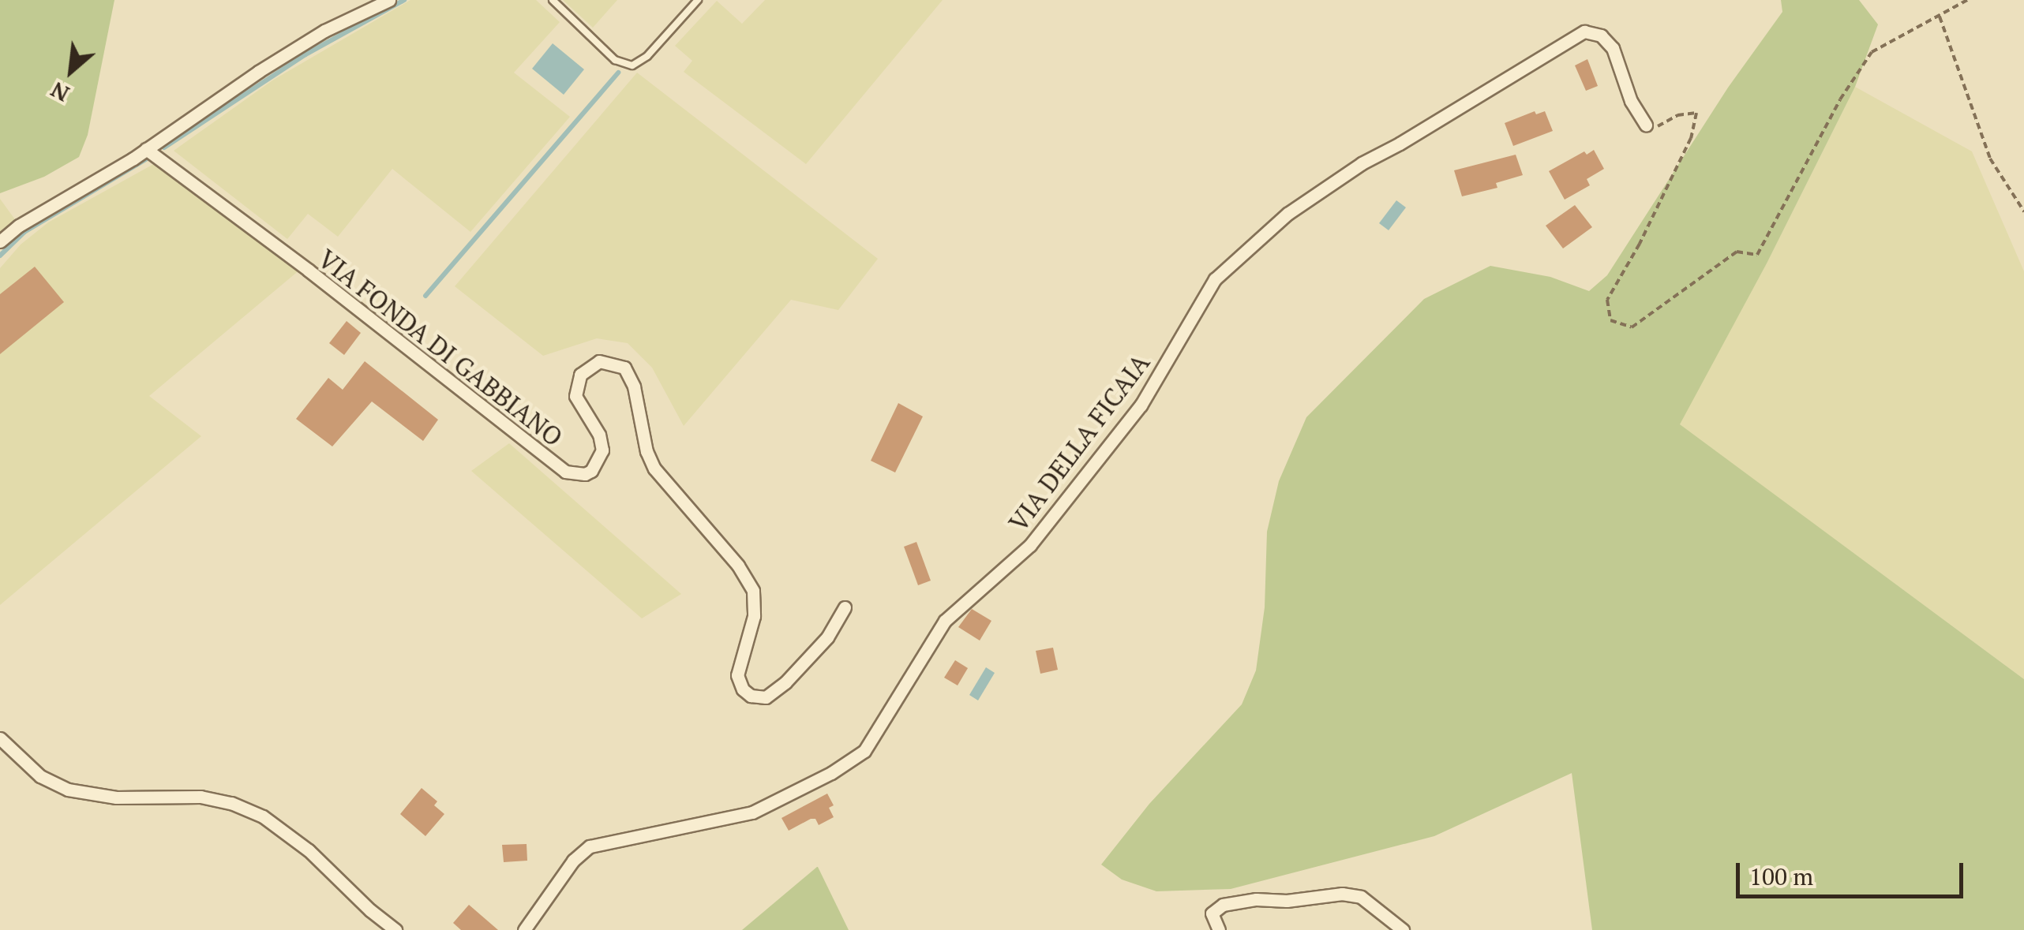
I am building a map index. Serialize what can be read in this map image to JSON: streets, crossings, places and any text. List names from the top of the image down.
{
  "streets": {
    "street": ["VIA FONDA DI GABBIANO", "VIA DELLA FICAIA"]
  },
  "scale_bar": "100 m",
  "north": "bottom left"
}
